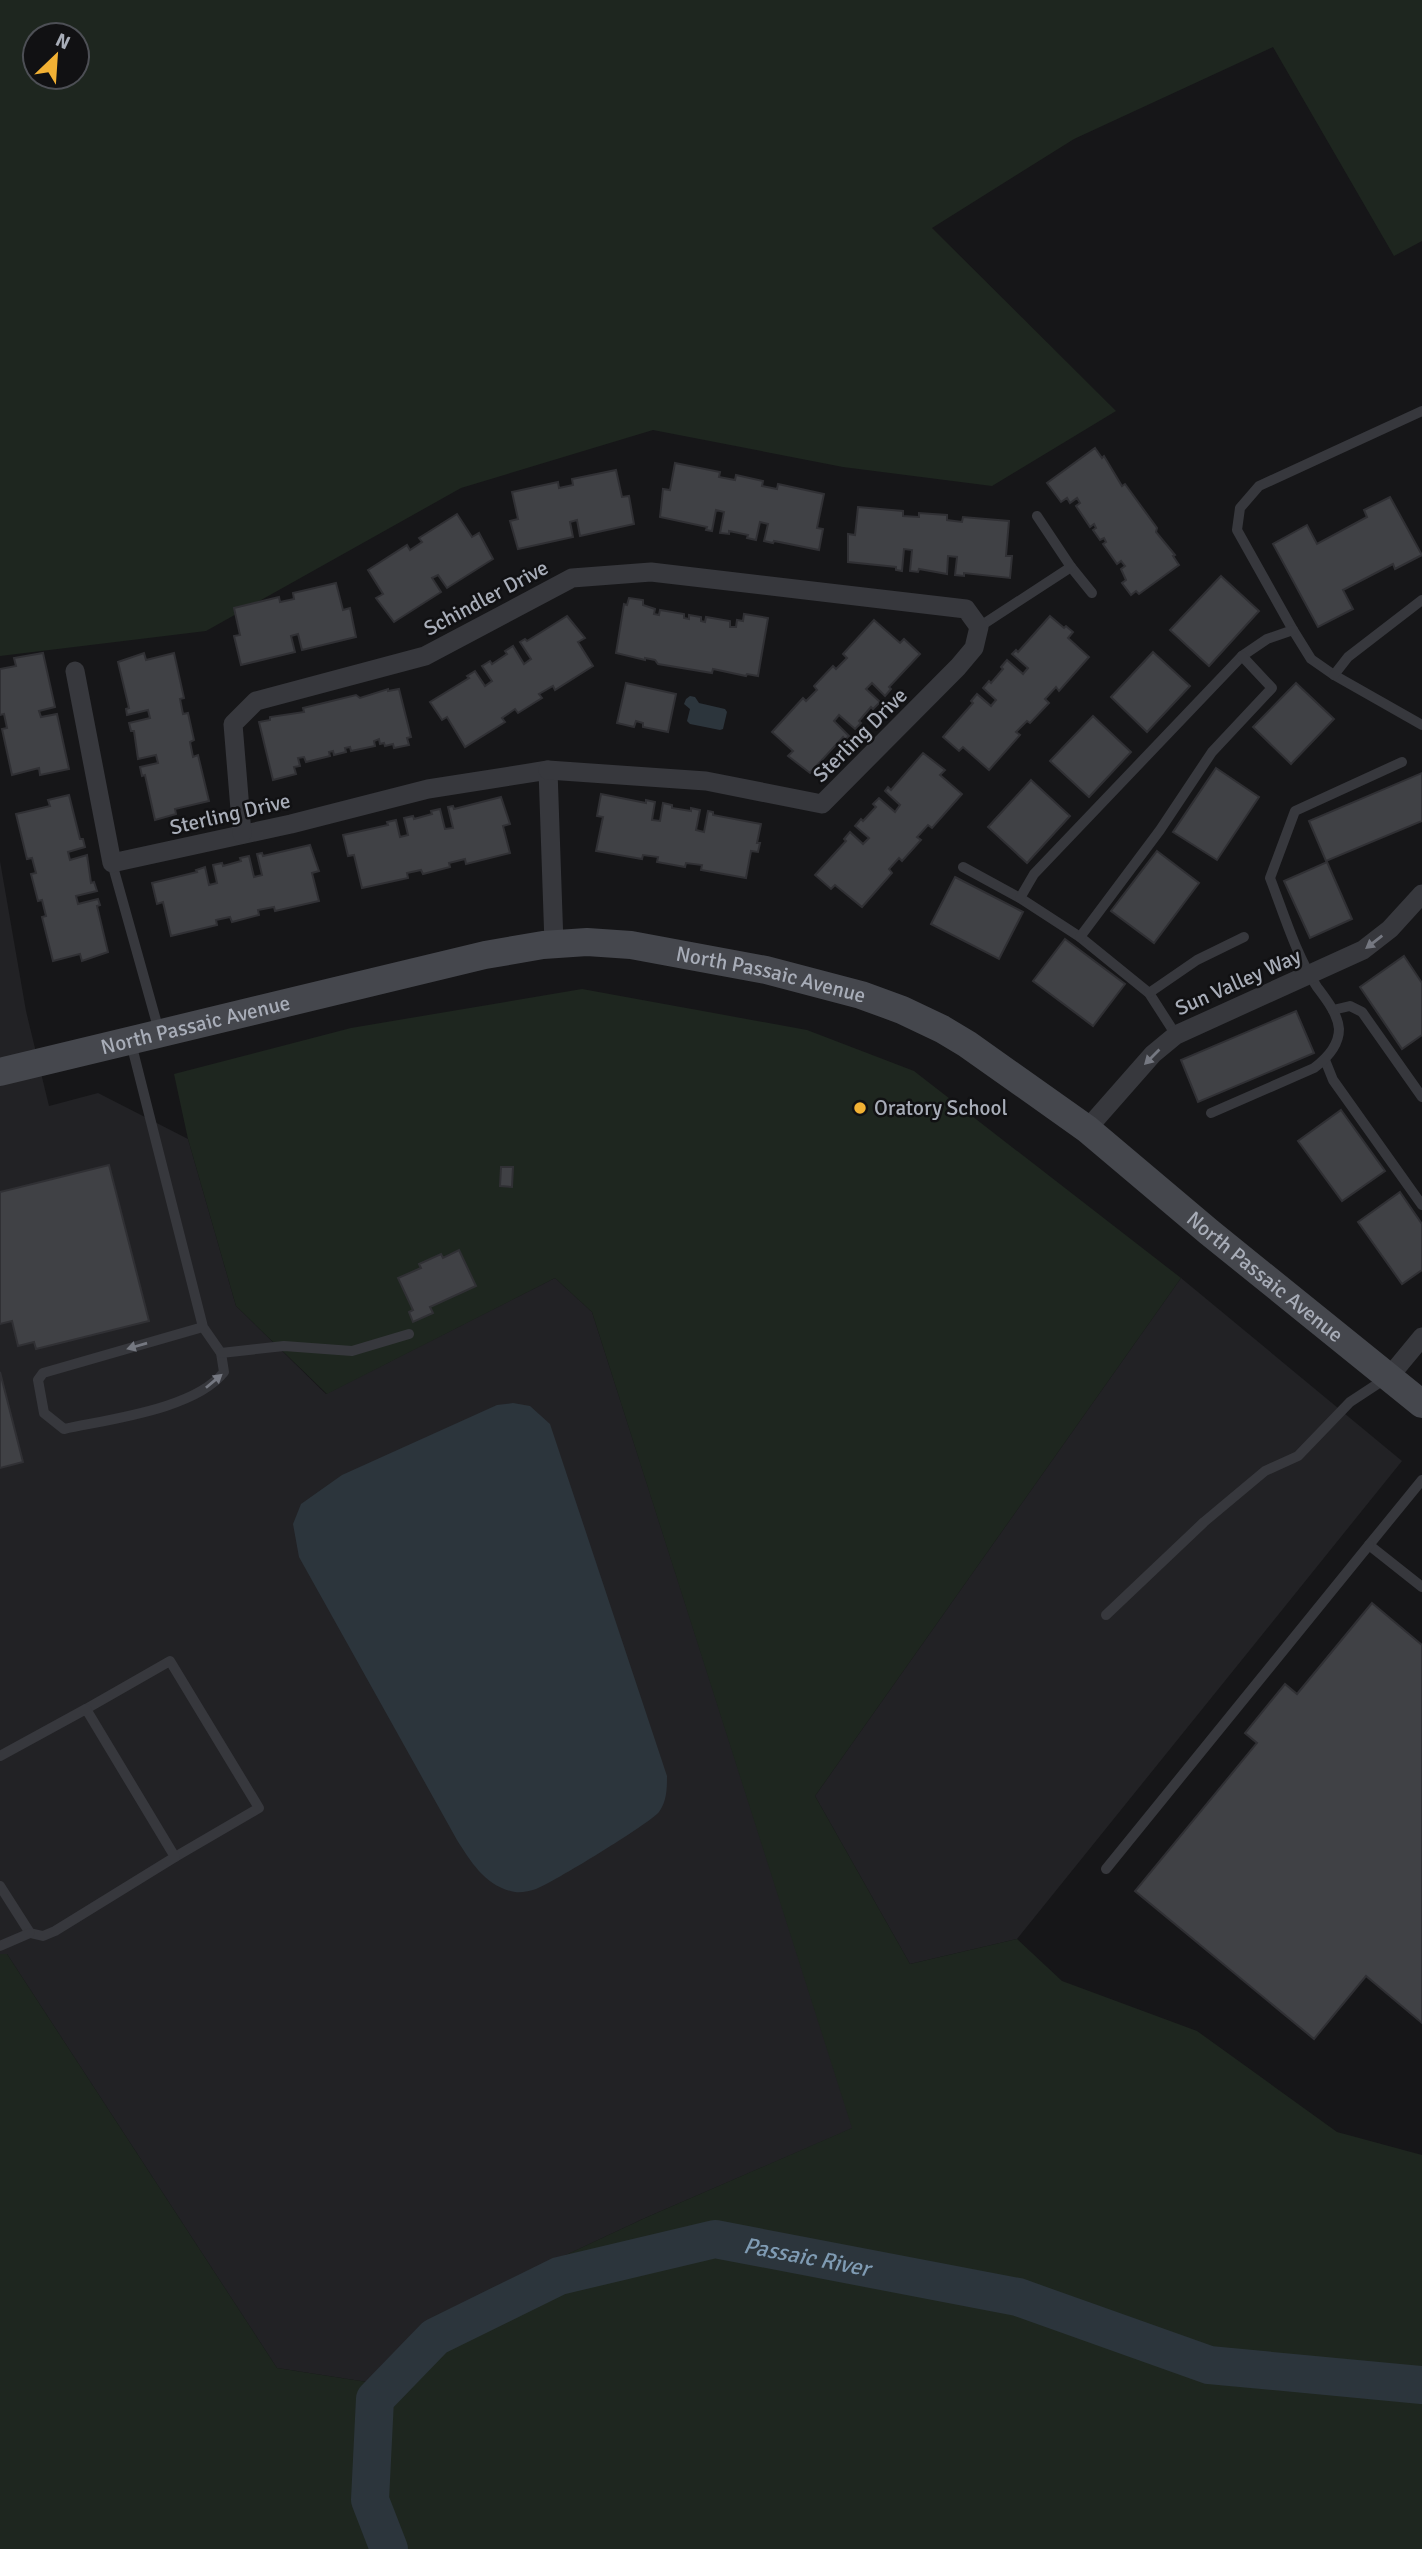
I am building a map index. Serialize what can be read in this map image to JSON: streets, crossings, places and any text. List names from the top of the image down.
{
  "streets": {
    "main road": ["North Passaic Avenue"],
    "street": ["Schindler Drive", "Sterling Drive", "Sun Valley Way"]
  },
  "crossings": [
    ["Schindler Drive", "Sterling Drive"],
    ["North Passaic Avenue", "Sun Valley Way"]
  ],
  "one_way": ["Sun Valley Way"],
  "water": ["Passaic River"],
  "places": ["Oratory School"],
  "north": "top right"
}
